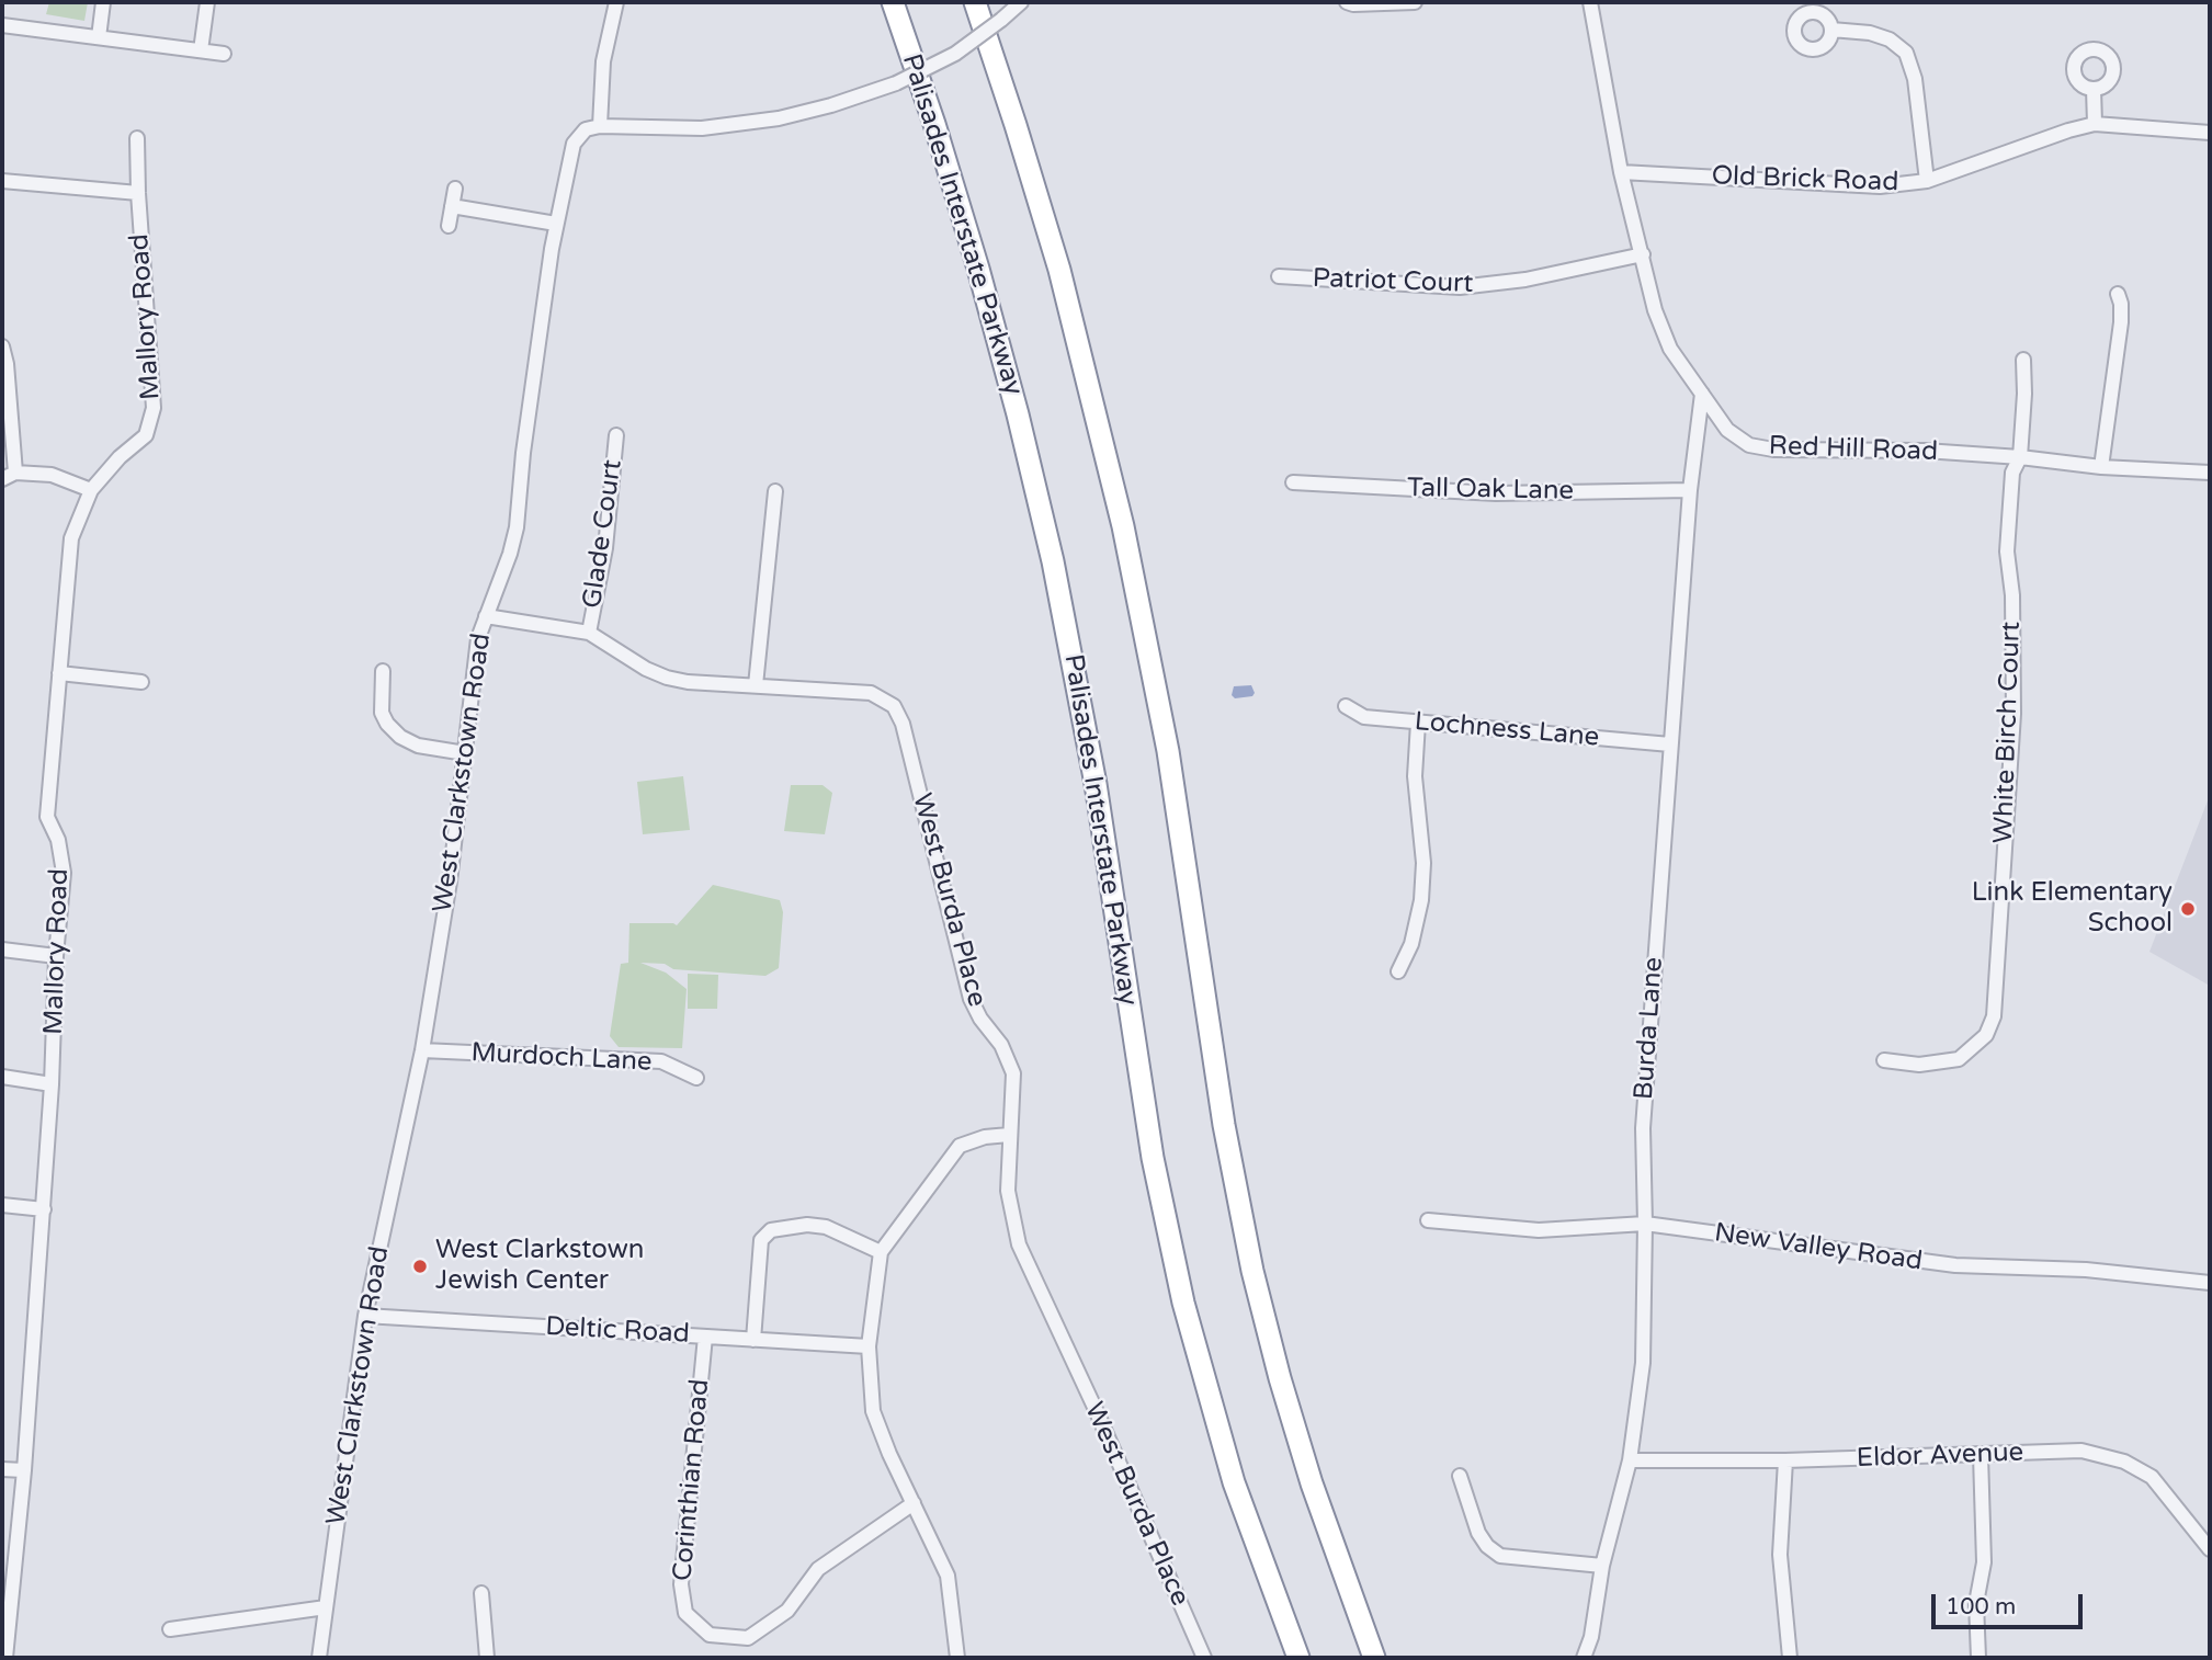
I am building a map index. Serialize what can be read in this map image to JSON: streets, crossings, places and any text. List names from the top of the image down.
{
  "streets": {
    "highway": ["Palisades Interstate Parkway"],
    "street": [
      "Old Brick Road",
      "Patriot Court",
      "Mallory Road",
      "Red Hill Road",
      "Tall Oak Lane",
      "Glade Court",
      "Lochness Lane",
      "White Birch Court",
      "West Clarkstown Road",
      "West Burda Place",
      "Burda Lane",
      "Murdoch Lane",
      "New Valley Road",
      "Deltic Road",
      "Eldor Avenue",
      "Corinthian Road"
    ]
  },
  "crossings": [
    ["Old Brick Road", "Red Hill Road"],
    ["Patriot Court", "Red Hill Road"],
    ["Red Hill Road", "White Birch Court"],
    ["Red Hill Road", "Burda Lane"],
    ["Tall Oak Lane", "Burda Lane"],
    ["Glade Court", "West Burda Place"],
    ["Lochness Lane", "Burda Lane"],
    ["West Clarkstown Road", "West Burda Place"],
    ["West Clarkstown Road", "Murdoch Lane"],
    ["West Clarkstown Road", "Deltic Road"],
    ["Burda Lane", "New Valley Road"],
    ["Burda Lane", "Eldor Avenue"],
    ["Deltic Road", "Corinthian Road"]
  ],
  "places": ["Link Elementary School", "West Clarkstown Jewish Center"],
  "scale_bar": "100 m"
}
